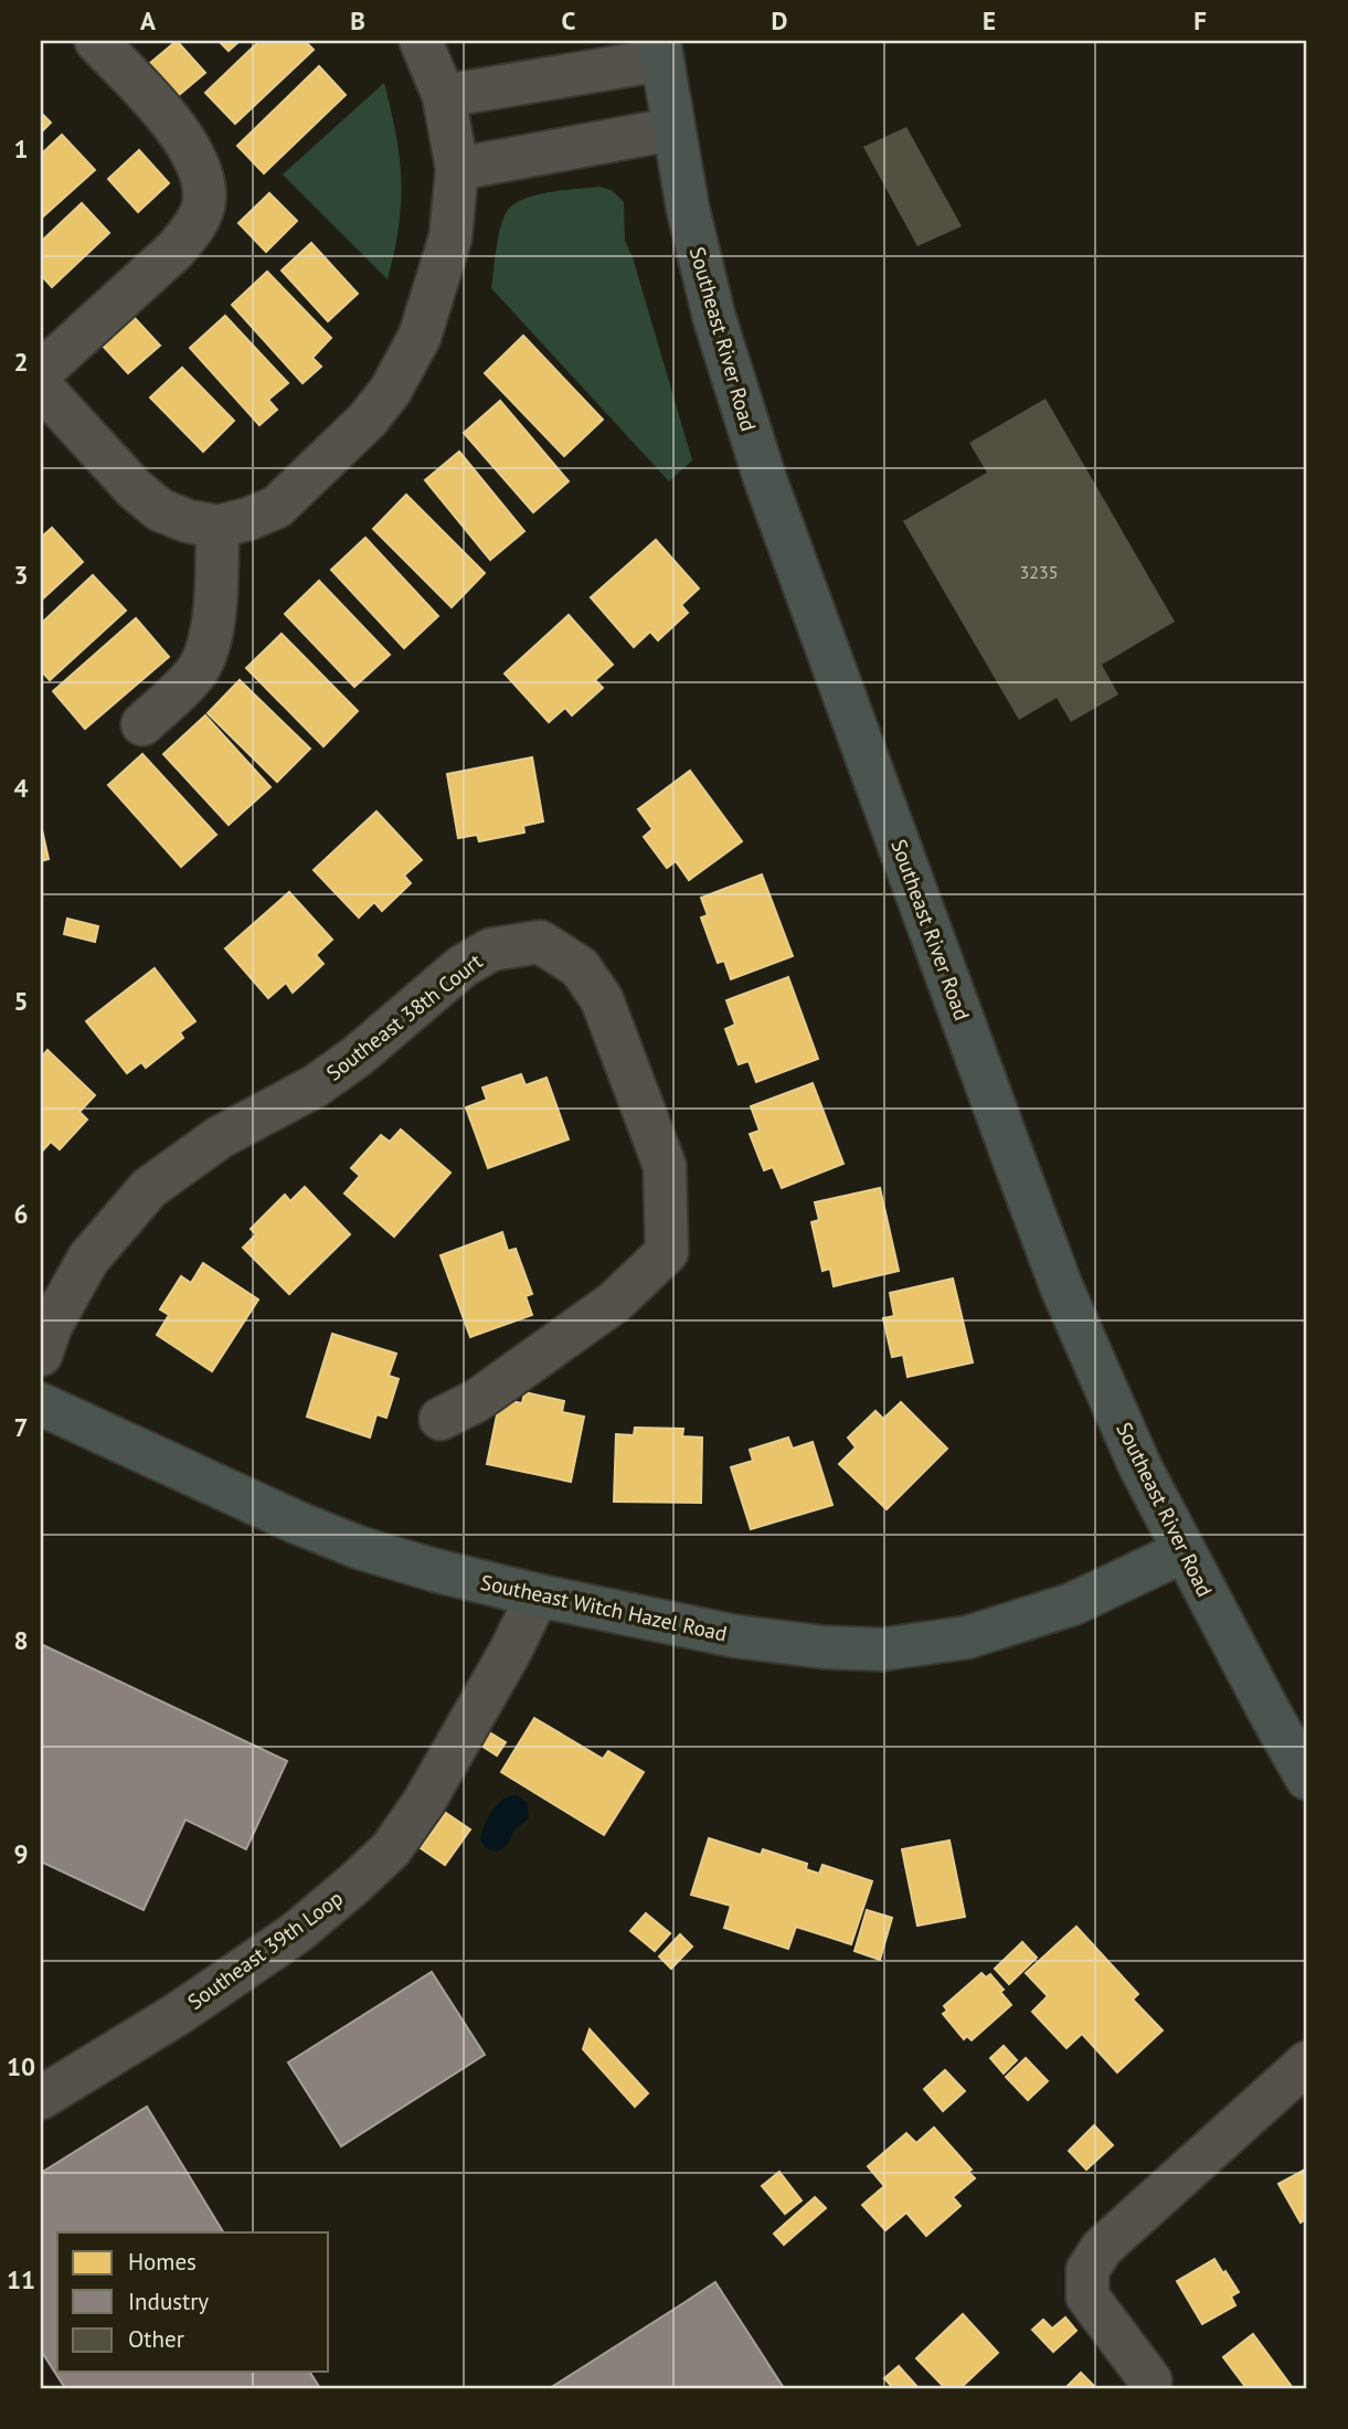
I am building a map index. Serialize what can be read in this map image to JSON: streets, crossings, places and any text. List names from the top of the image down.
{
  "streets": {
    "main road": ["Southeast River Road", "Southeast Witch Hazel Road"],
    "street": ["Southeast 38th Court", "Southeast 39th Loop"]
  },
  "crossings": [
    ["Southeast River Road", "Southeast Witch Hazel Road"],
    ["Southeast Witch Hazel Road", "Southeast 39th Loop"]
  ],
  "house_numbers": ["3235"],
  "legend": ["Homes", "Industry", "Other"],
  "grid": {
    "columns": [
      "A",
      "B",
      "C",
      "D",
      "E",
      "F"
    ],
    "rows": [
      "1",
      "2",
      "3",
      "4",
      "5",
      "6",
      "7",
      "8",
      "9",
      "10",
      "11"
    ]
  }
}
